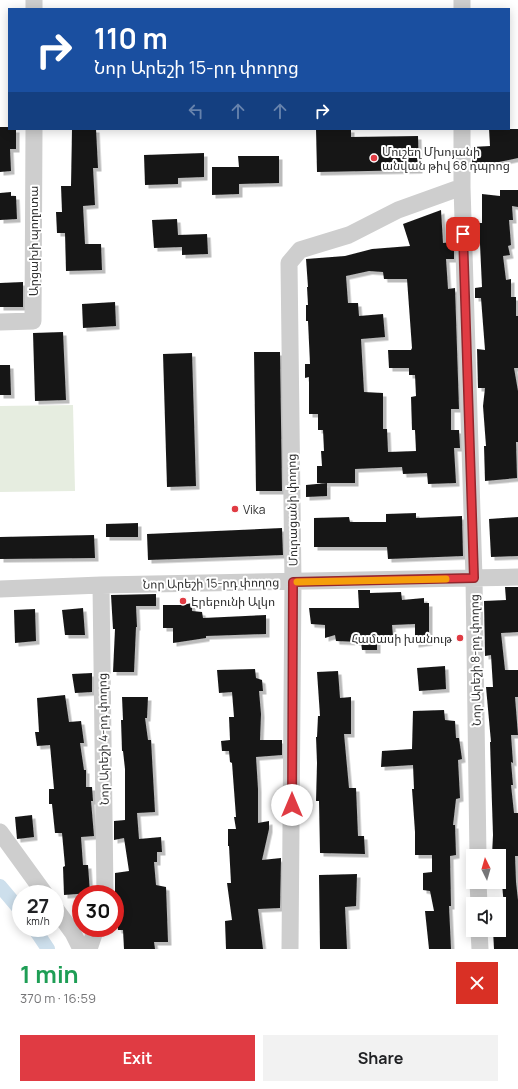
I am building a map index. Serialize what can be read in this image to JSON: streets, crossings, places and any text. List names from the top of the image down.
{
  "streets": {
    "street": [
      "Արցախի պողոտա",
      "Մուրացանի փողոց",
      "Նոր Արեշի 15-րդ փողոց",
      "Նոր Արեշի 8-րդ փողոց",
      "Նոր Արեշի 4-րդ փողոց"
    ]
  },
  "crossings": [
    ["Մուրացանի փողոց", "Նոր Արեշի 15-րդ փողոց"],
    ["Մուրացանի փողոց", "Նոր Արեշի 8-րդ փողոց"],
    ["Նոր Արեշի 15-րդ փողոց", "Նոր Արեշի 8-րդ փողոց"],
    ["Նոր Արեշի 15-րդ փողոց", "Նոր Արեշի 4-րդ փողոց"]
  ],
  "places": [
    "Մուշեղ Մխոյանի անվան թիվ 68 դպրոց",
    "Vika",
    "Էրեբունի Ալկո",
    "Համասի խանութ"
  ],
  "north": "top",
  "page": {
    "turn": ["110 m", "Նոր Արեշի 15-րդ փողոց"],
    "speed": "27 km/h",
    "limit": "30",
    "heading": ["1 min", "370 m · 16:59"],
    "buttons": ["Exit", "Share"]
  }
}
